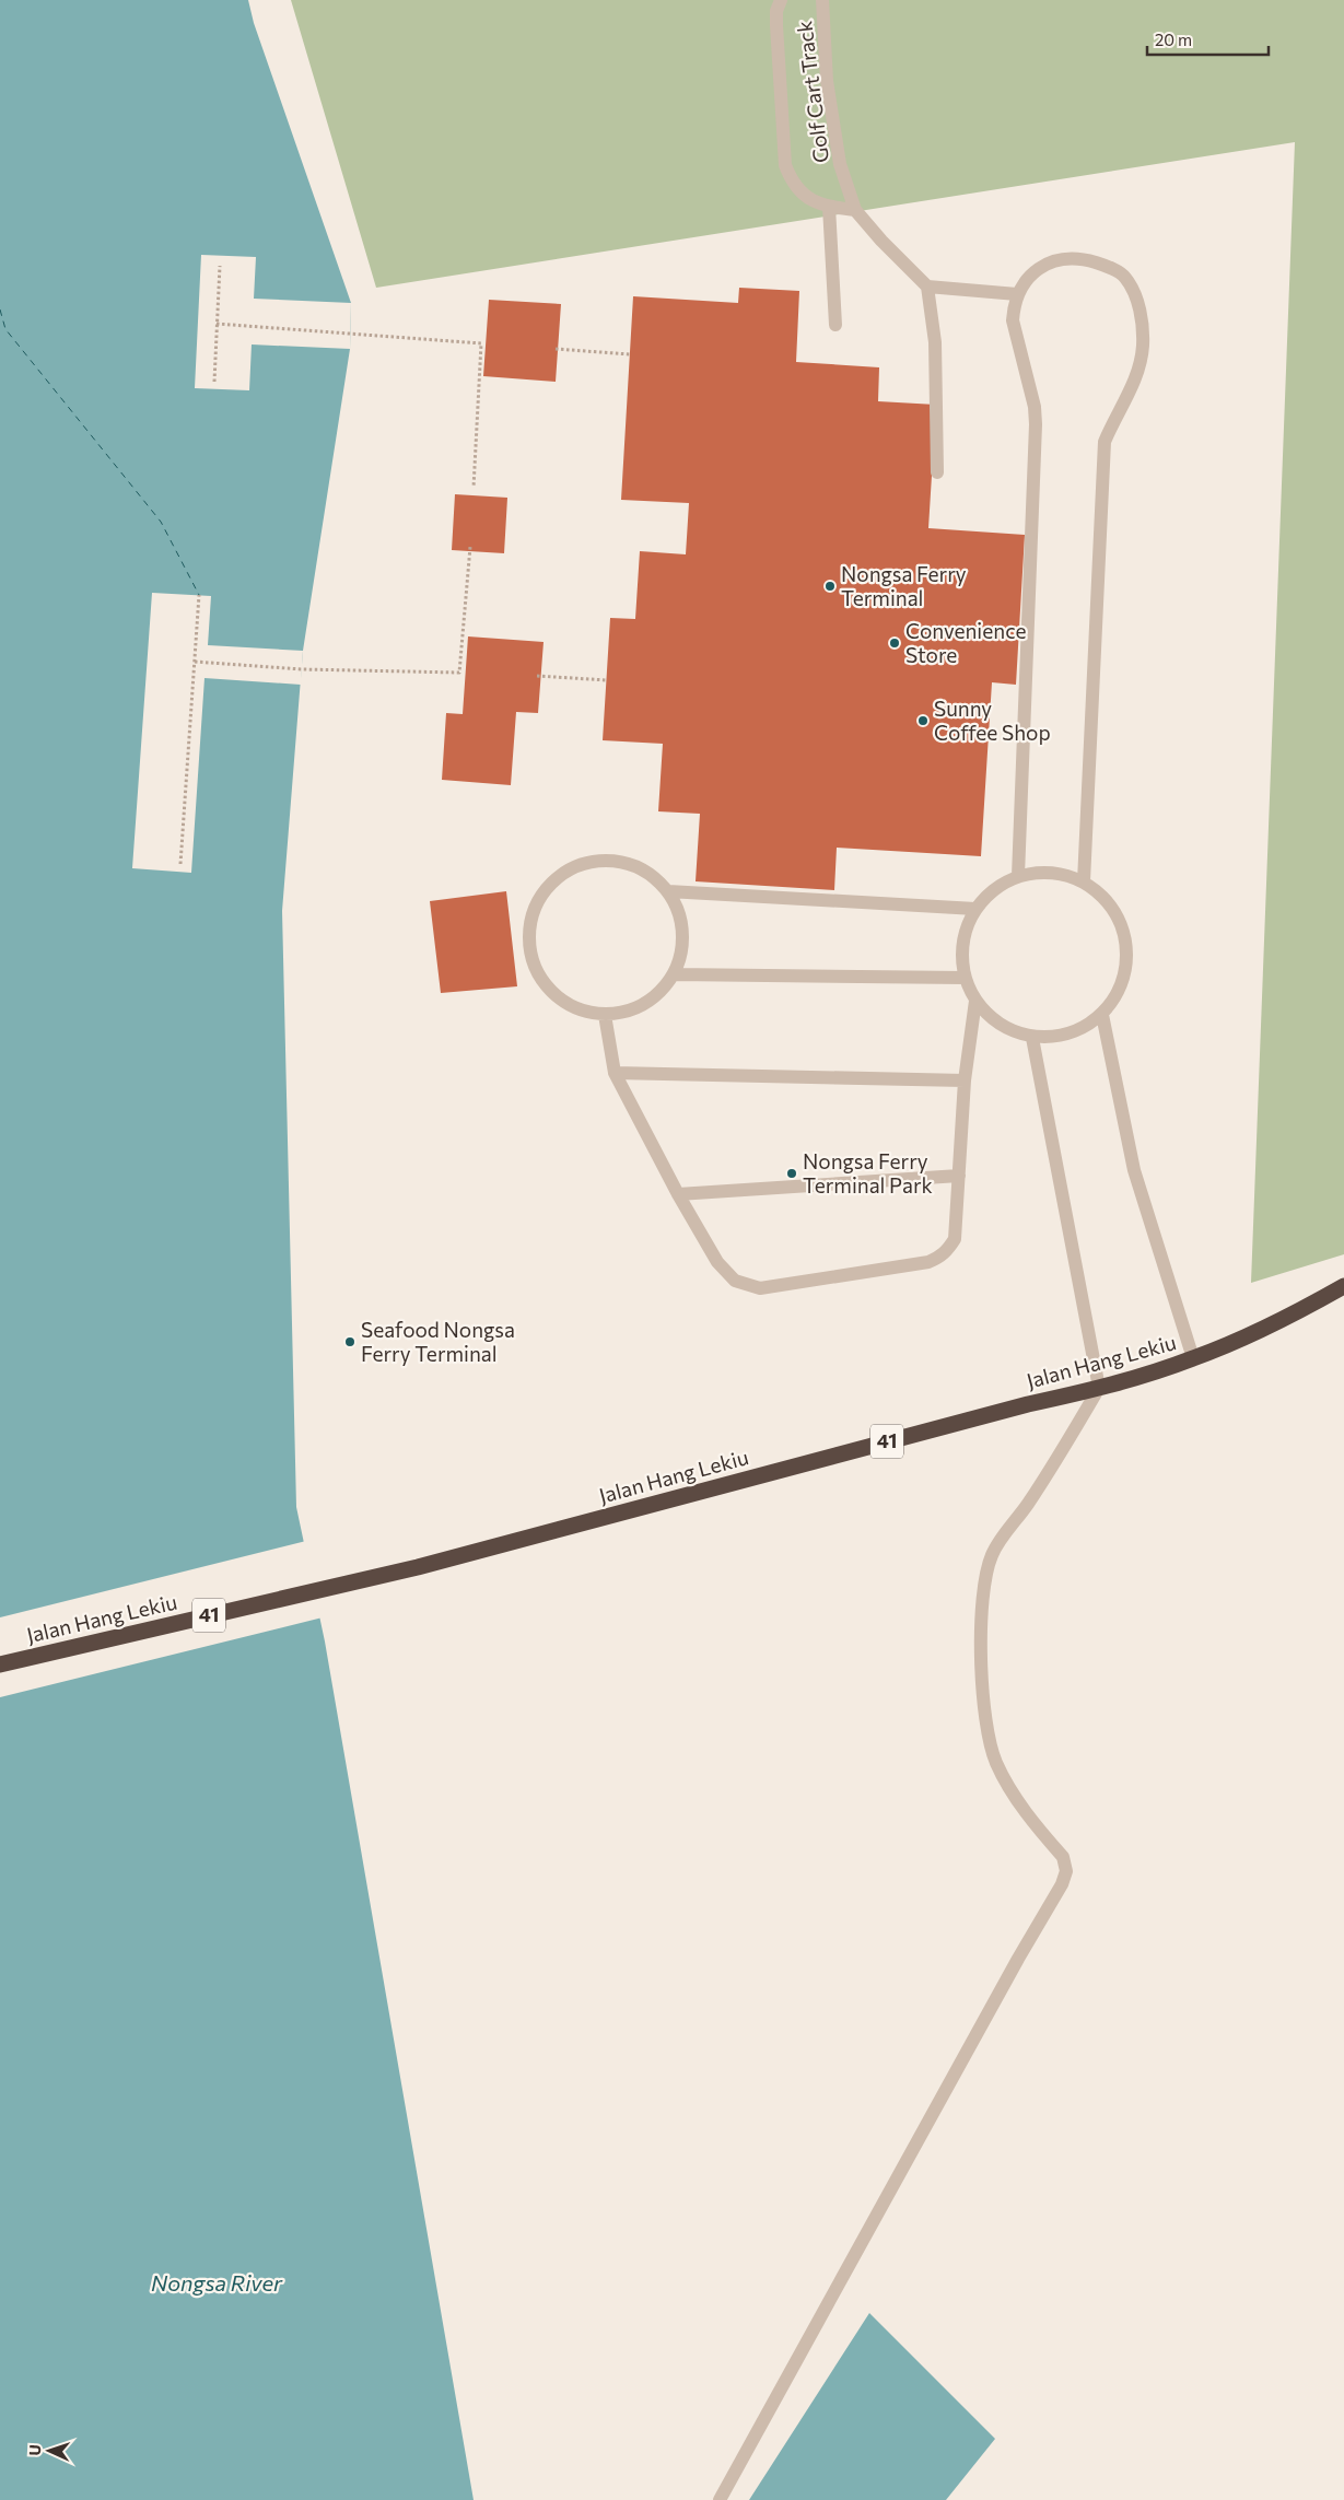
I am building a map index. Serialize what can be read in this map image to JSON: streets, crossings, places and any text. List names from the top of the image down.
{
  "streets": {
    "highway": ["Jalan Hang Lekiu", "41"],
    "lane": ["Golf Cart Track"]
  },
  "water": ["Nongsa River"],
  "places": [
    "Nongsa Ferry Terminal",
    "Convenience Store",
    "Sunny Coffee Shop",
    "Nongsa Ferry Terminal Park",
    "Seafood Nongsa Ferry Terminal"
  ],
  "scale_bar": "20 m",
  "north": "left"
}
